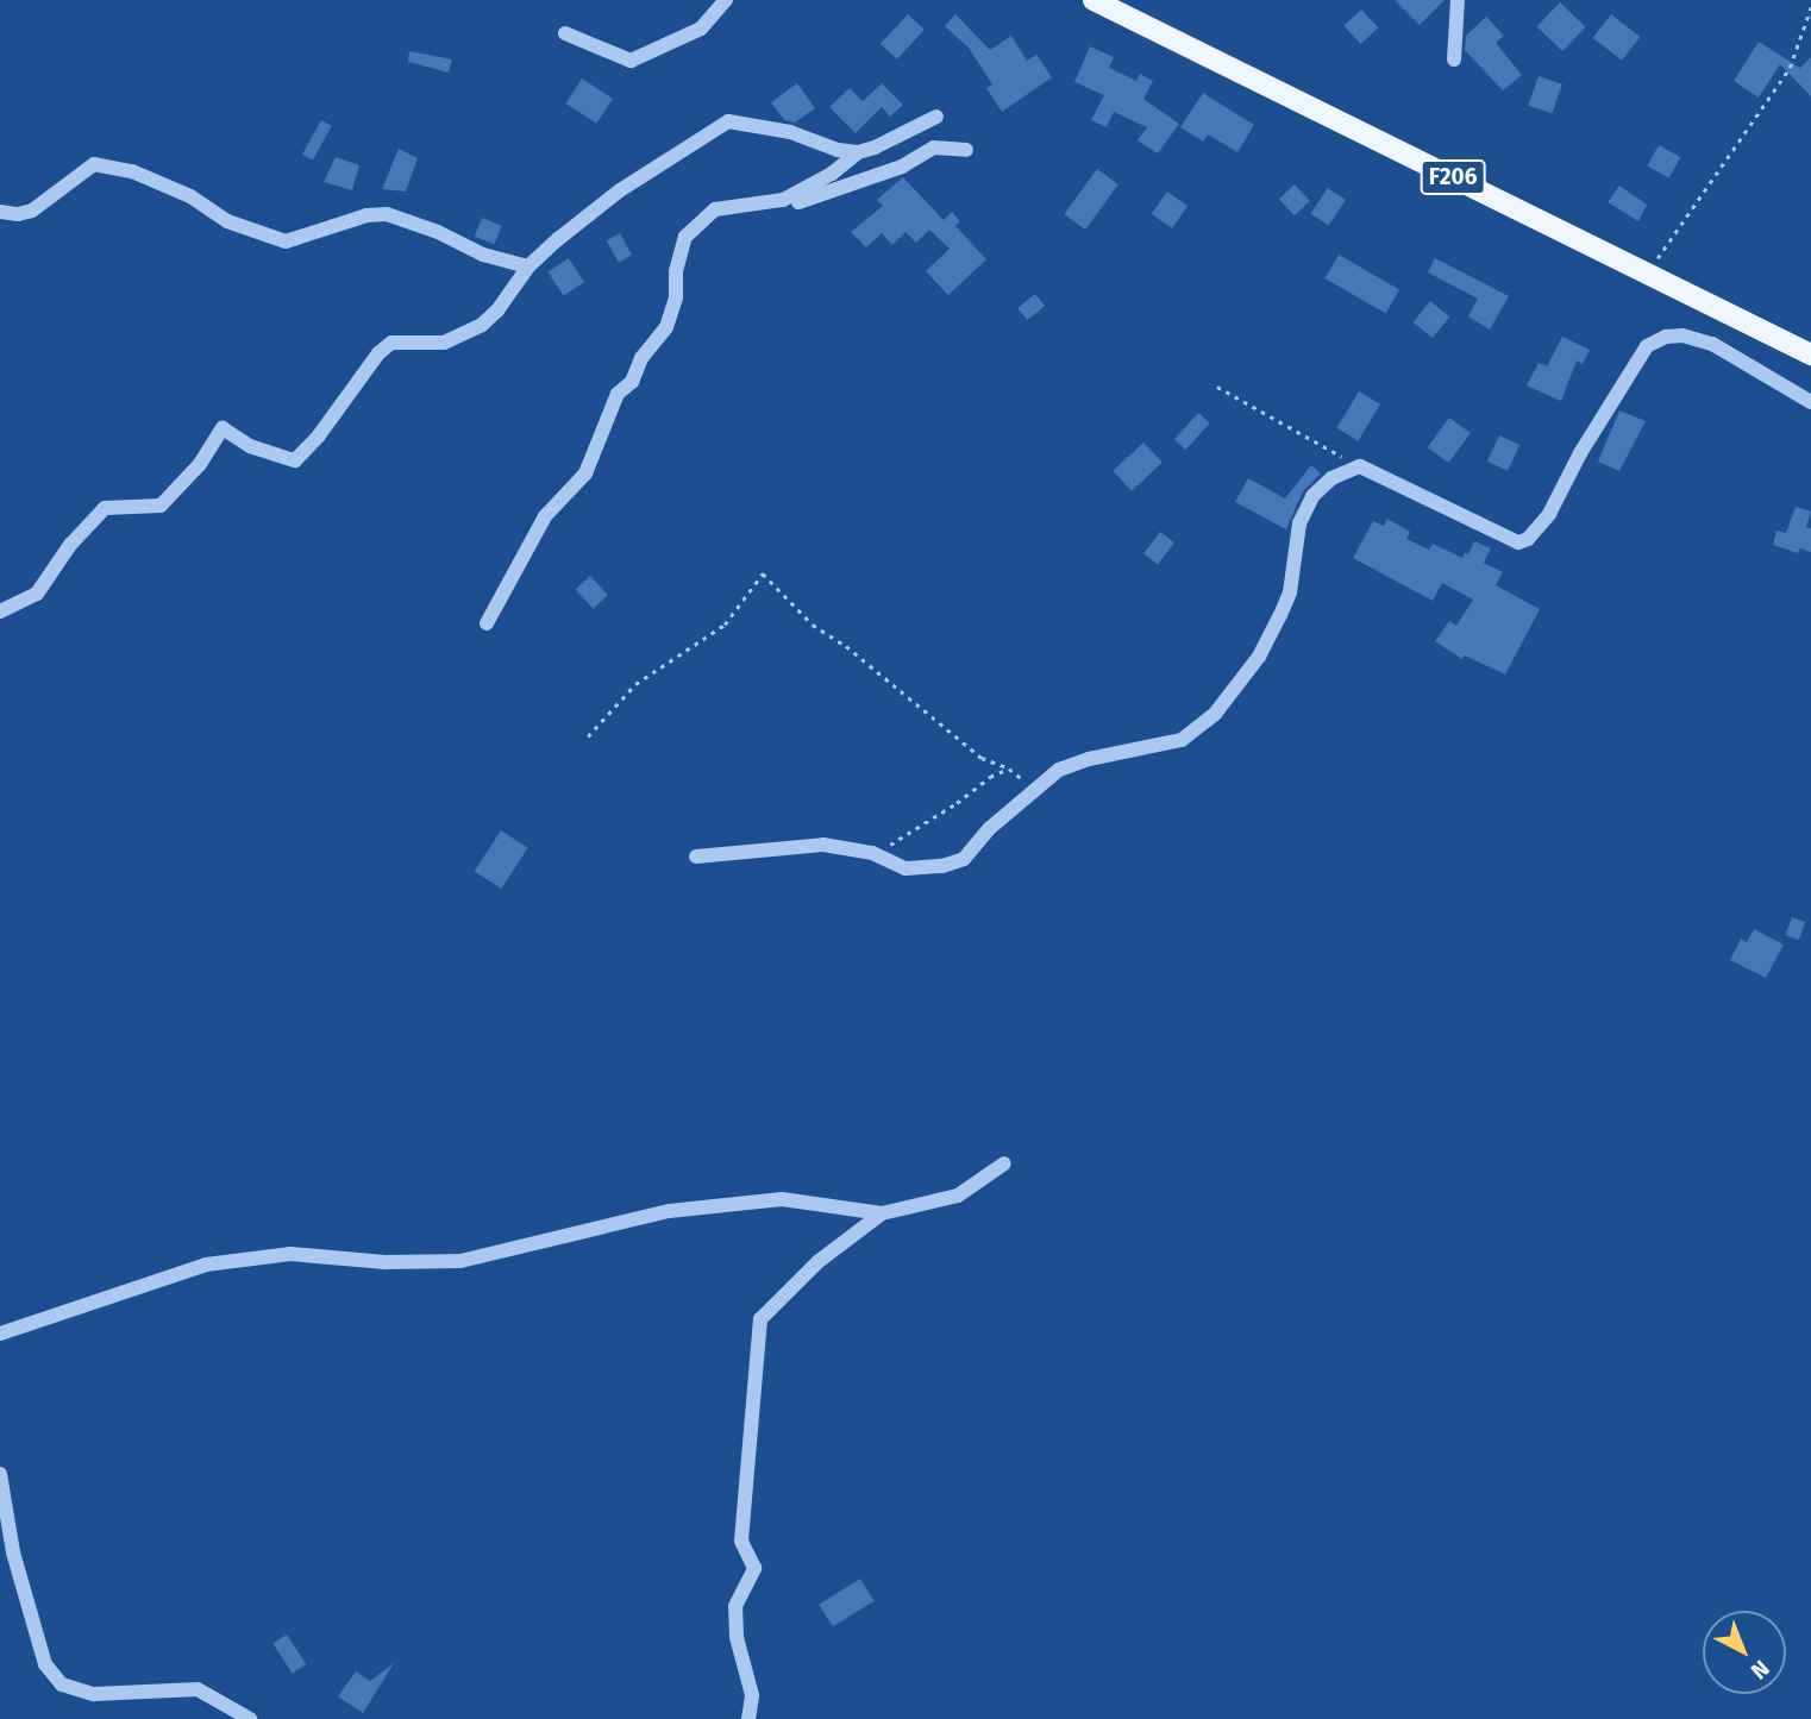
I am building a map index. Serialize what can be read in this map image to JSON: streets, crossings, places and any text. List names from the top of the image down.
{
  "streets": {
    "main road": ["F206"]
  },
  "north": "bottom right"
}
